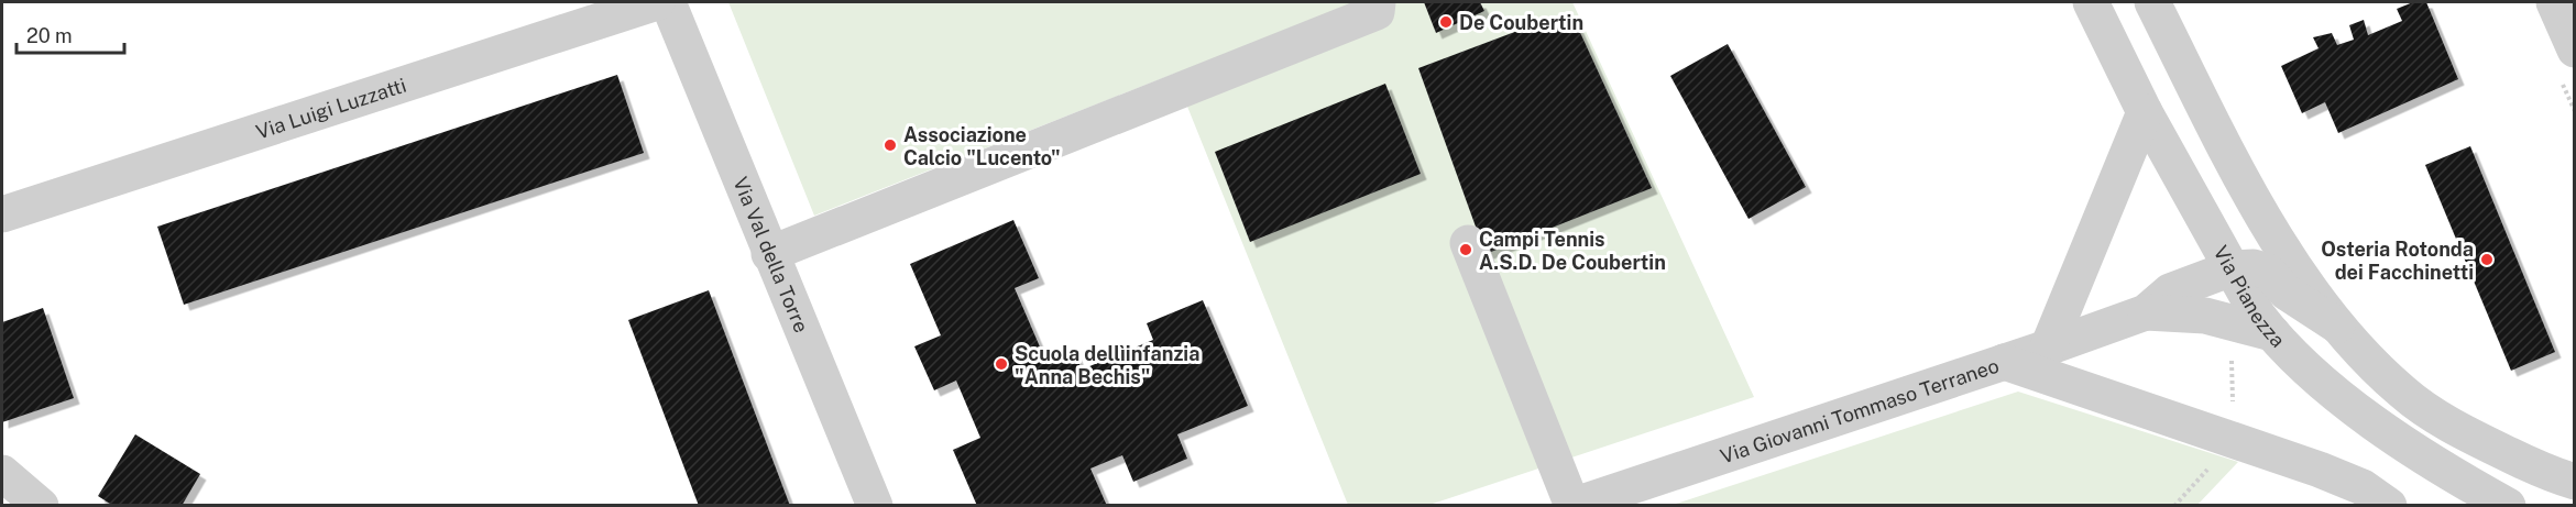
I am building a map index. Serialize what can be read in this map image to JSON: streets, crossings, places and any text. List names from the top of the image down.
{
  "streets": {
    "street": [
      "Via Luigi Luzzatti",
      "Via Val della Torre",
      "Via Pianezza",
      "Via Giovanni Tommaso Terraneo"
    ]
  },
  "crossings": [
    ["Via Pianezza", "Via Giovanni Tommaso Terraneo"]
  ],
  "places": [
    "De Coubertin",
    "Associazione Calcio \"Lucento\"",
    "Campi Tennis A.S.D. De Coubertin",
    "Osteria Rotonda dei Facchinetti",
    "Scuola dellìinfanzia \"Anna Bechis\""
  ],
  "scale_bar": "20 m"
}
